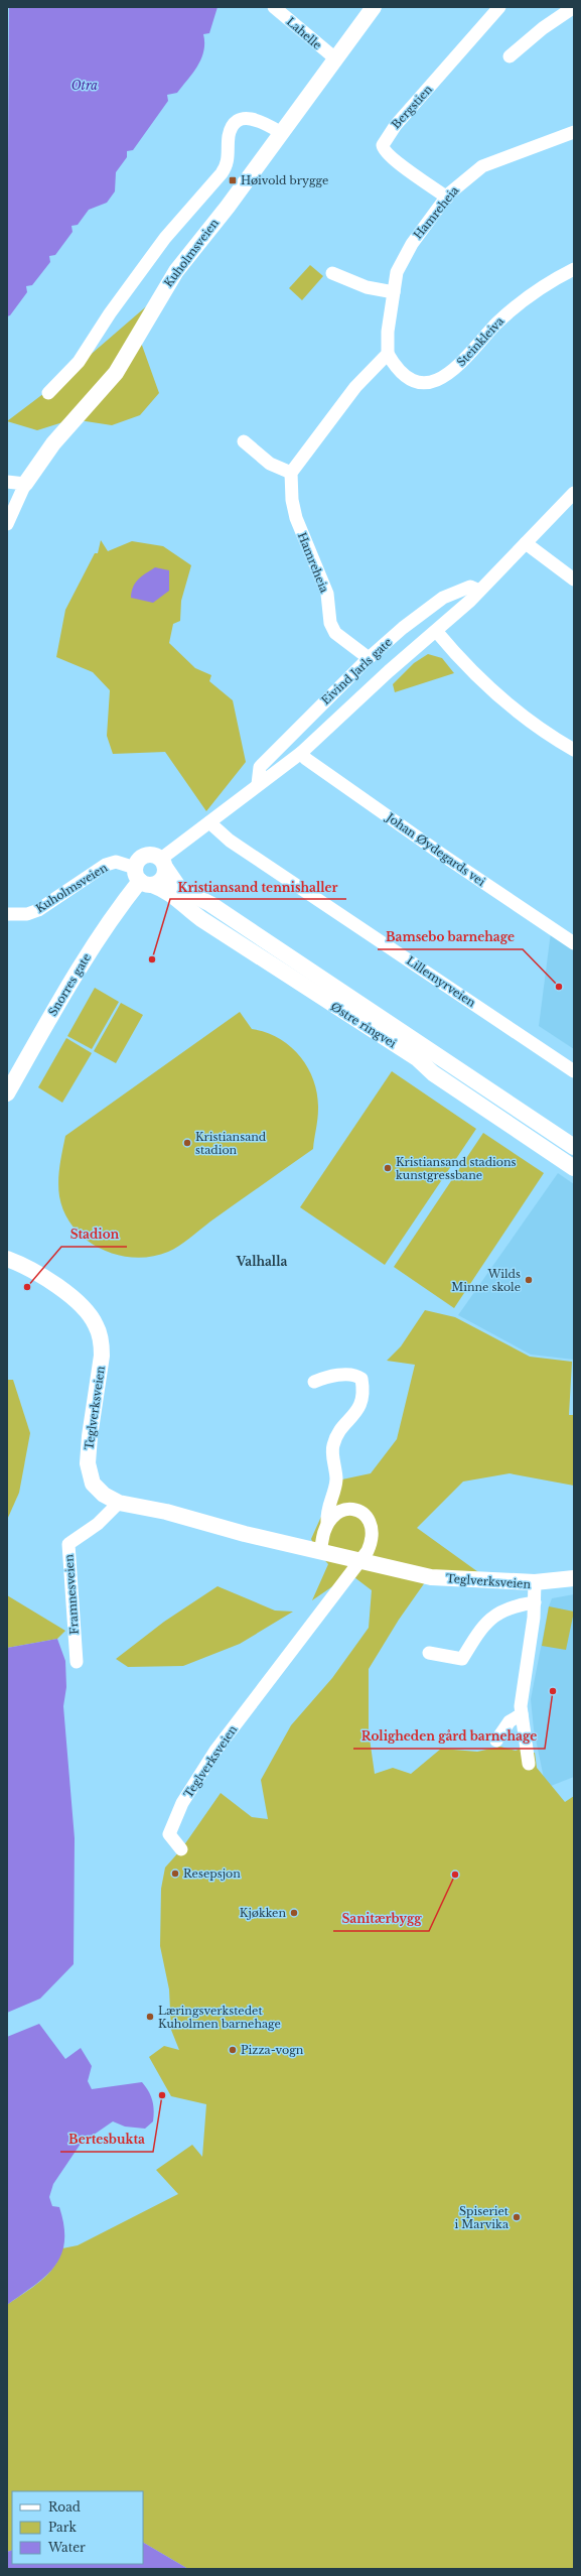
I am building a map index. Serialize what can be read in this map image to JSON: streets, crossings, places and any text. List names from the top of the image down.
{
  "streets": {
    "street": [
      "Lahelle",
      "Bergstien",
      "Hamreheia",
      "Kuholmsveien",
      "Steinkleiva",
      "Eivind Jarls gate",
      "Johan Øydegards vei",
      "Lillemyrveien",
      "Snorres gate",
      "Østre ringvei",
      "Teglverksveien",
      "Framnesveien"
    ]
  },
  "crossings": [
    ["Lahelle", "Kuholmsveien"],
    ["Bergstien", "Hamreheia"],
    ["Hamreheia", "Steinkleiva"],
    ["Hamreheia", "Eivind Jarls gate"],
    ["Kuholmsveien", "Snorres gate"],
    ["Kuholmsveien", "Østre ringvei"],
    ["Eivind Jarls gate", "Johan Øydegards vei"],
    ["Eivind Jarls gate", "Lillemyrveien"],
    ["Eivind Jarls gate", "Østre ringvei"],
    ["Snorres gate", "Østre ringvei"],
    ["Teglverksveien", "Framnesveien"]
  ],
  "districts": ["Valhalla"],
  "water": ["Otra"],
  "places": {
    "transit": ["Høivold brygge"],
    "other": [
      "Kristiansand tennishaller",
      "Bamsebo barnehage",
      "Kristiansand stadion",
      "Kristiansand stadions kunstgressbane",
      "Wilds Minne skole",
      "Stadion",
      "Roligheden gård barnehage",
      "Resepsjon",
      "Sanitærbygg",
      "Kjøkken",
      "Læringsverkstedet Kuholmen barnehage",
      "Pizza-vogn",
      "Bertesbukta",
      "Spiseriet i Marvika"
    ]
  },
  "legend": ["Road", "Park", "Water"]
}
